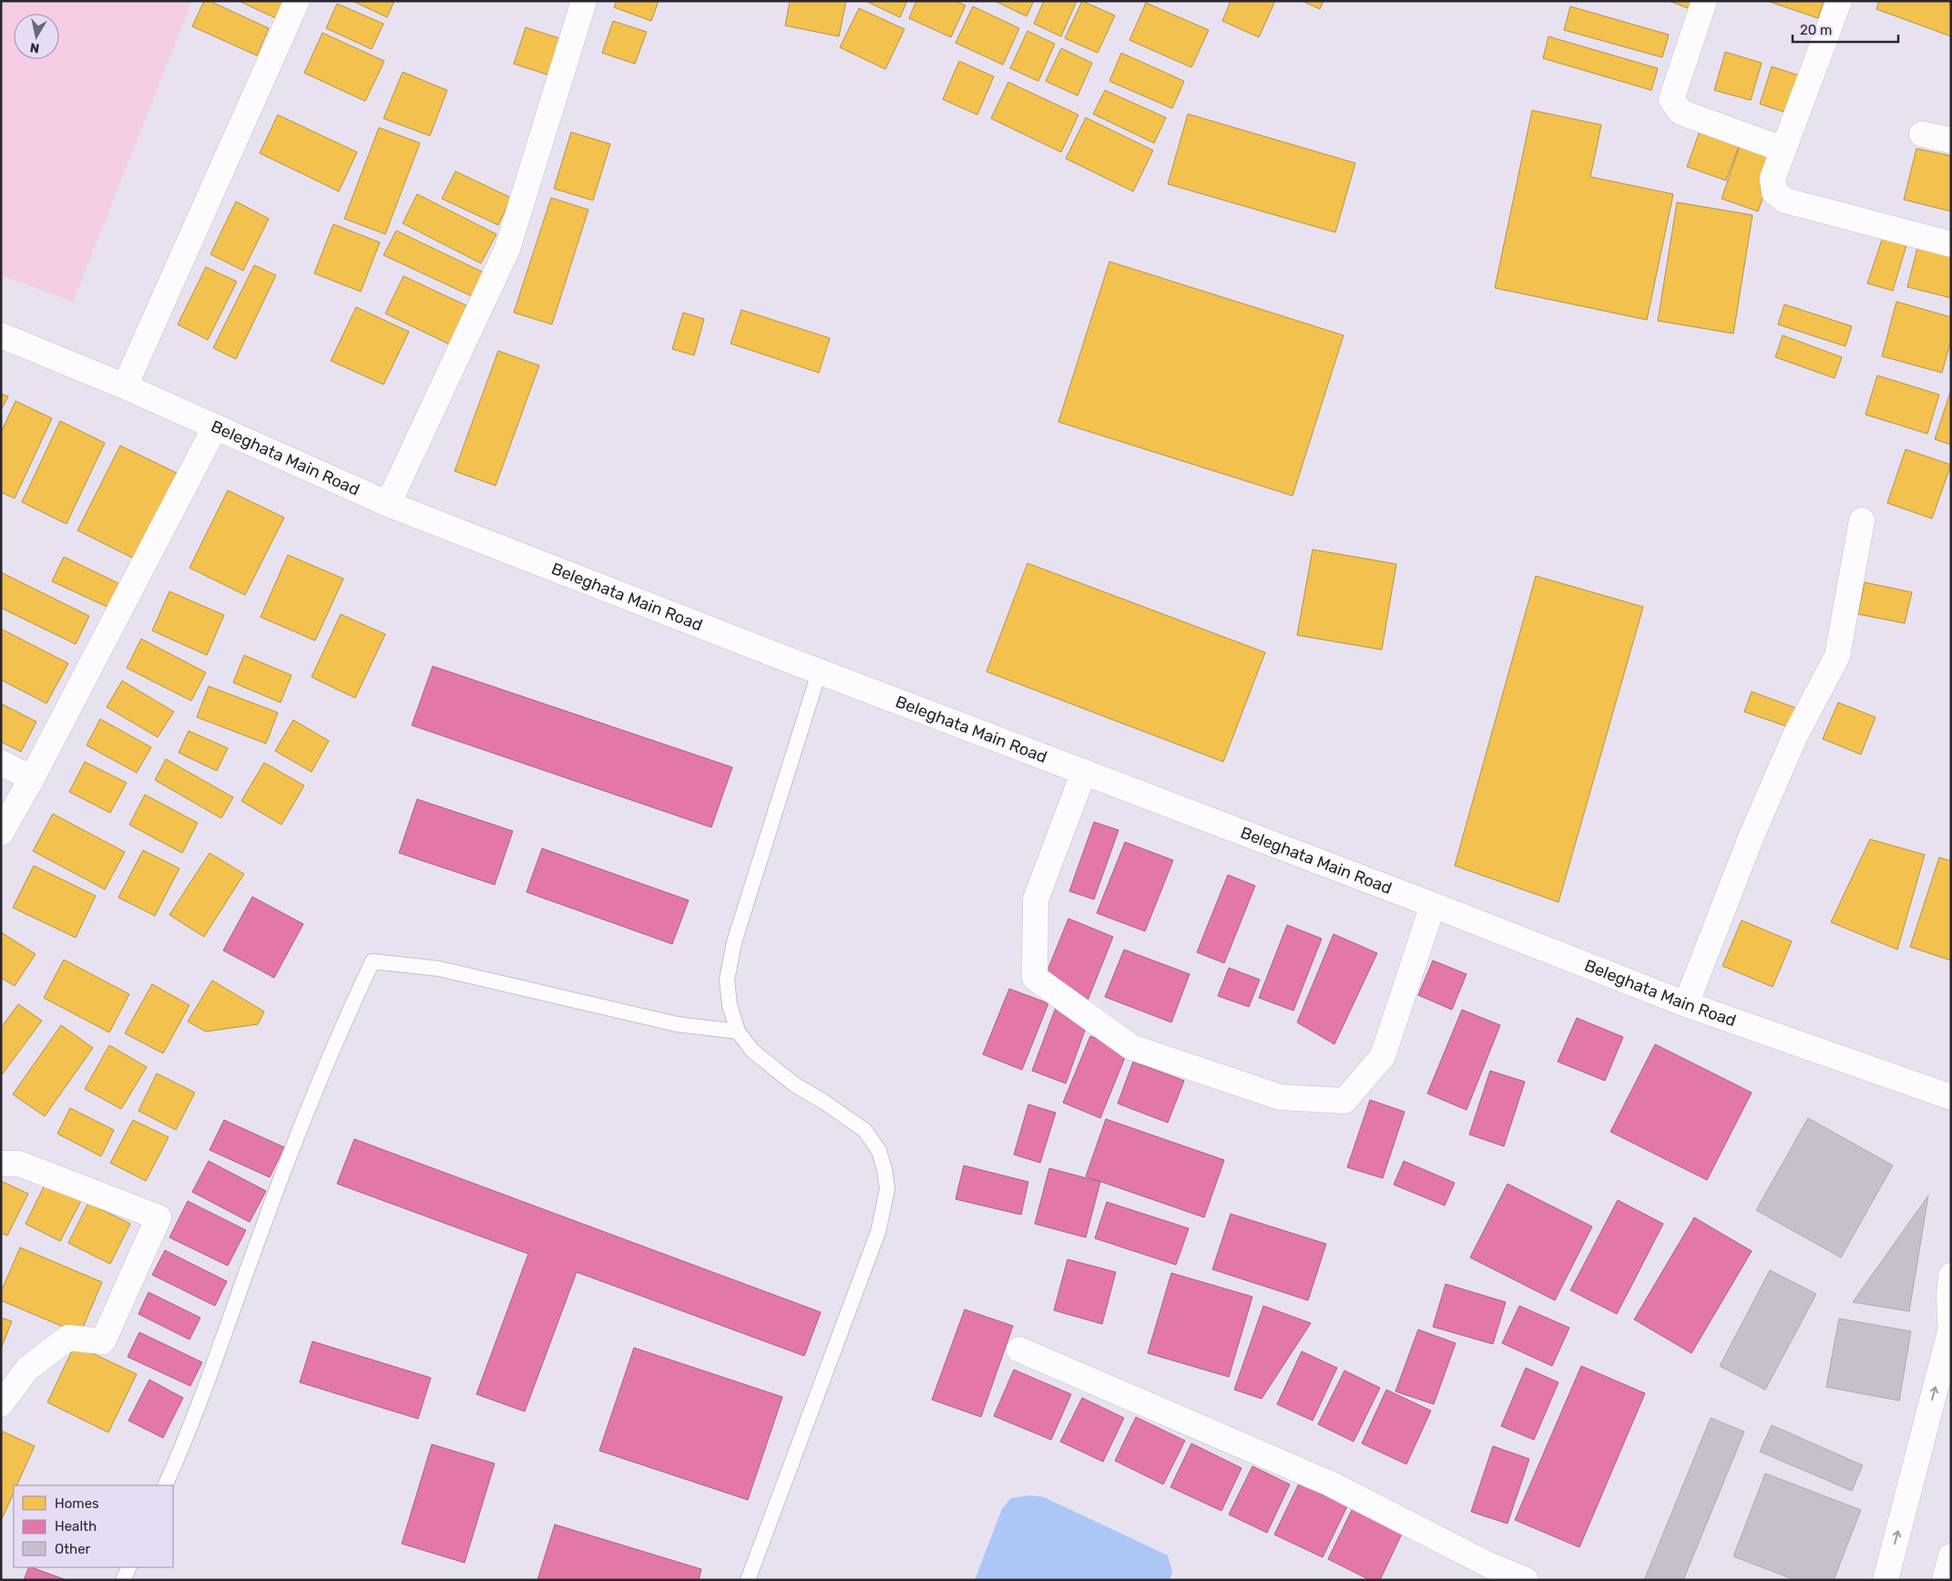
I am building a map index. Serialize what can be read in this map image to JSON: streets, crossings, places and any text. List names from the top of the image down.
{
  "streets": {
    "street": ["Beleghata Main Road"]
  },
  "legend": ["Homes", "Health", "Other"],
  "scale_bar": "20 m",
  "north": "bottom"
}
